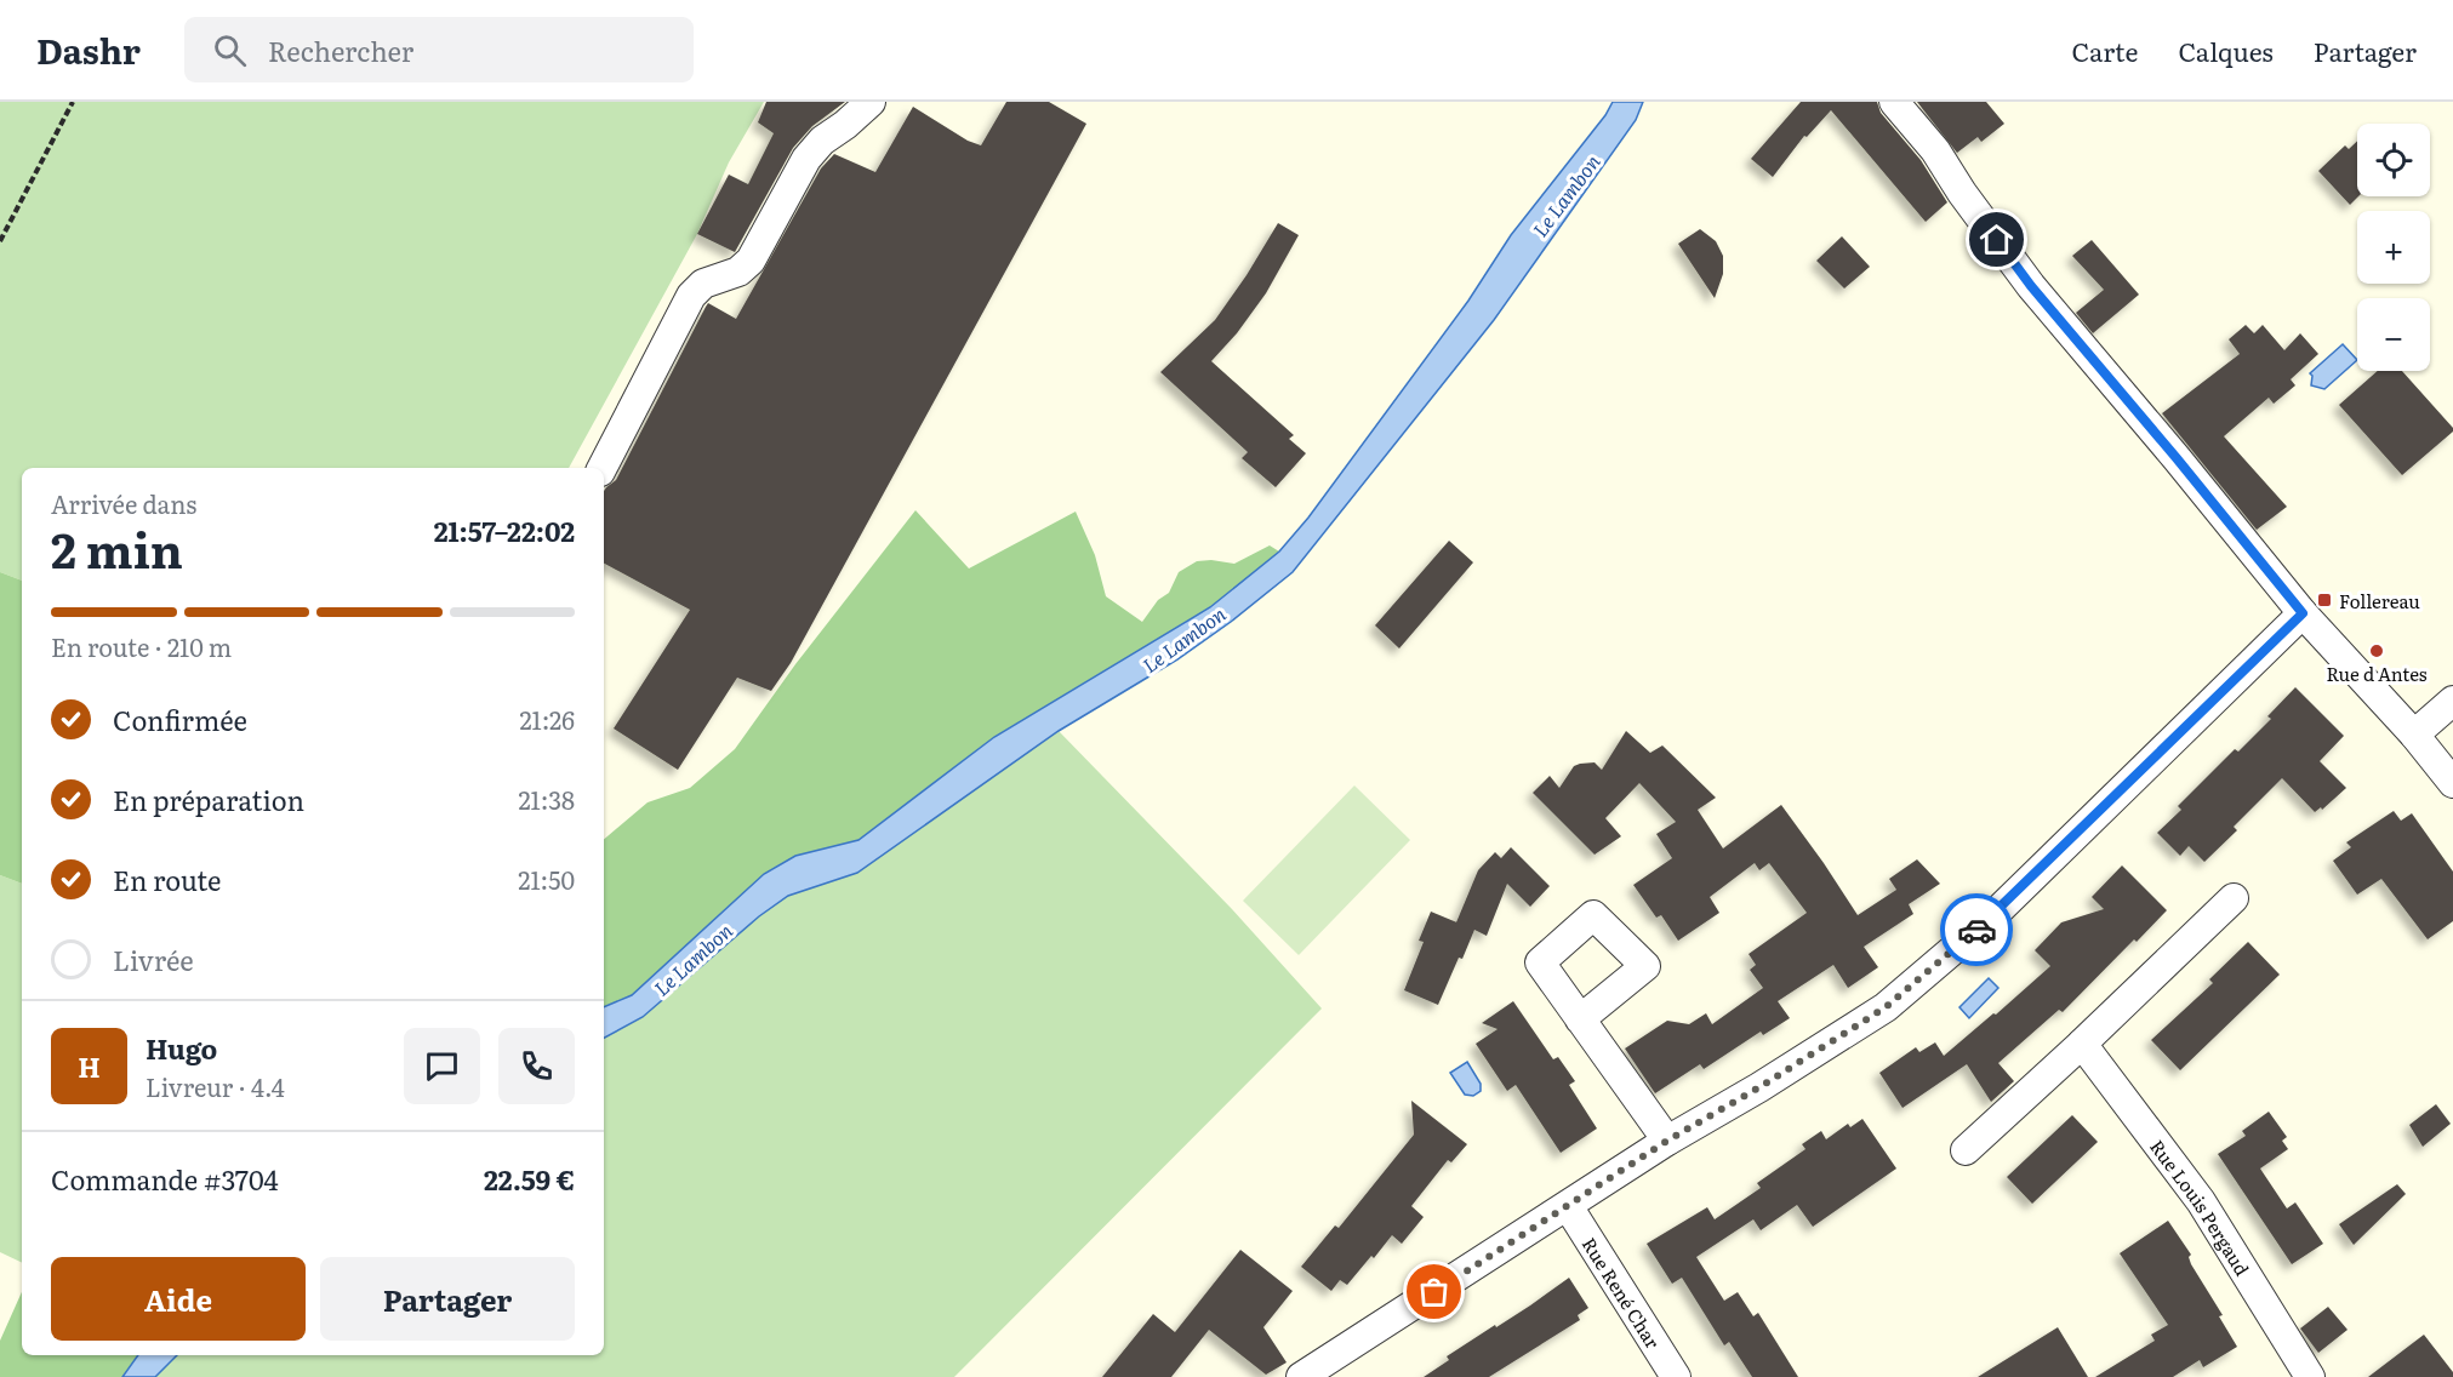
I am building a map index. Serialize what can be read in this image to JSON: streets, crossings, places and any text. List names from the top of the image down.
{
  "streets": {
    "street": ["Rue Louis Pergaud", "Rue René Char"]
  },
  "water": ["Le Lambon"],
  "places": {
    "transit": ["Follereau"],
    "other": ["Rue d Antes"]
  },
  "page": {
    "header": "Dashr",
    "search": "Rechercher",
    "nav": ["Carte", "Calques", "Partager"],
    "map_buttons": ["+", "−"],
    "heading": ["2 min", "Arrivée dans", "21:57–22:02"],
    "panel": [
      "Hugo",
      "Livreur · 4.4",
      "Commande #3704",
      "22.59 €"
    ],
    "bar": "En route · 210 m",
    "list": [
      ["Confirmée", "21:26"],
      ["En préparation", "21:38"],
      ["En route", "21:50"],
      "Livrée"
    ],
    "round": "H",
    "buttons": ["Aide", "Partager"]
  }
}
